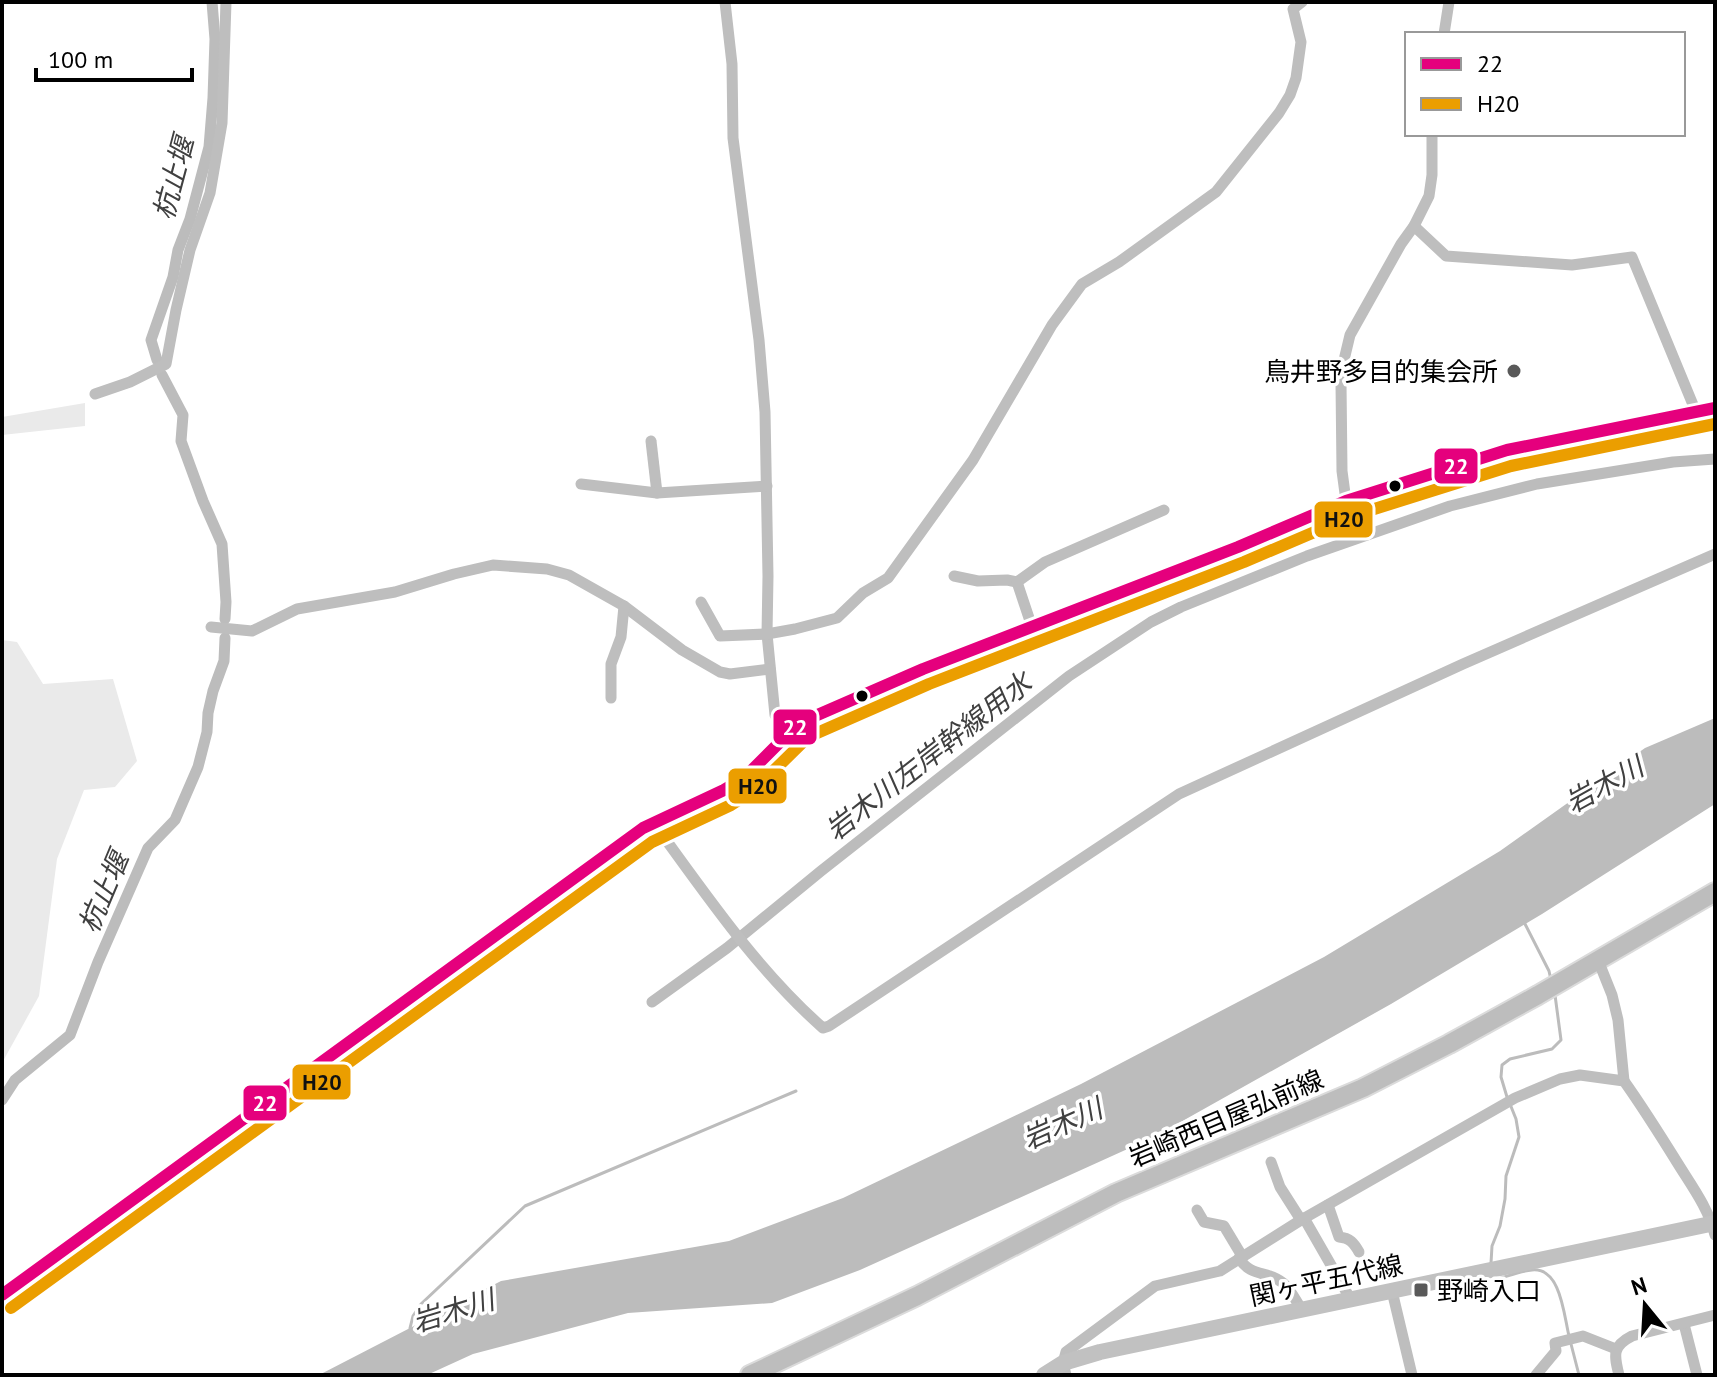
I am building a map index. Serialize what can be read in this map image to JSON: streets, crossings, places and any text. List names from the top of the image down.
{
  "streets": {
    "main road": ["岩崎西目屋弘前線", "関ヶ平五代線"]
  },
  "water": ["杭止堰", "岩木川左岸幹線用水", "岩木川"],
  "places": {
    "other": ["鳥井野多目的集会所"],
    "transit": ["野崎入口"]
  },
  "lines": ["transit line 22", "transit line H20"],
  "legend": ["22", "H20"],
  "scale_bar": "100 m",
  "north": "top"
}
